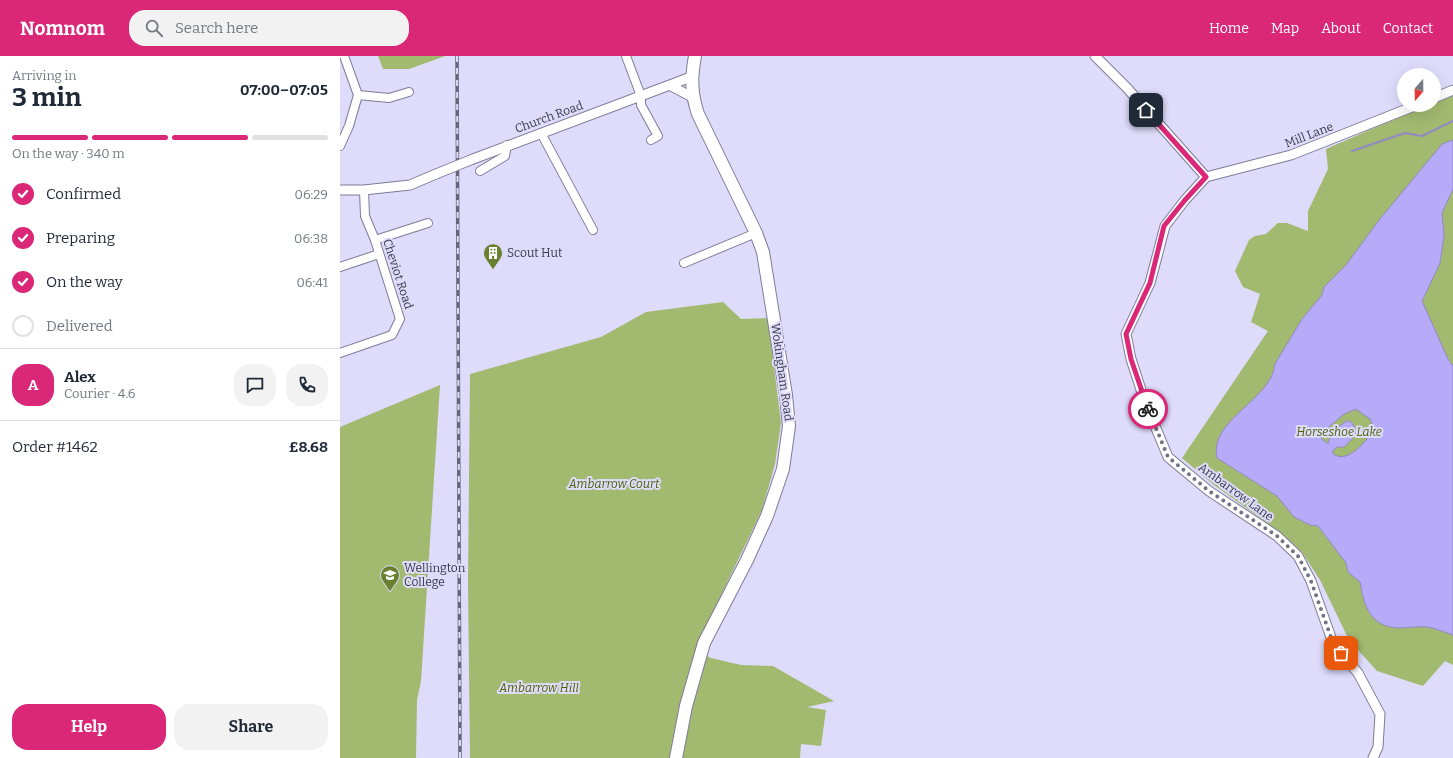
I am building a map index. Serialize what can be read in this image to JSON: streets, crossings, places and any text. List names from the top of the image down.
{
  "streets": {
    "main road": ["Wokingham Road"],
    "street": [
      "Church Road",
      "Mill Lane",
      "Cheviot Road",
      "Ambarrow Lane"
    ]
  },
  "crossings": [
    ["Church Road", "Cheviot Road"],
    ["Church Road", "Wokingham Road"],
    ["Mill Lane", "Ambarrow Lane"]
  ],
  "parks": ["Horseshoe Lake", "Ambarrow Court", "Ambarrow Hill"],
  "places": {
    "building": ["Scout Hut"],
    "school or university": ["Wellington College"]
  },
  "north": "bottom",
  "page": {
    "header": "Nomnom",
    "search": "Search here",
    "nav": [
      "Home",
      "Map",
      "About",
      "Contact"
    ],
    "heading": ["3 min", "Arriving in", "07:00–07:05"],
    "panel": [
      "Alex",
      "Courier · 4.6",
      "Order #1462",
      "£8.68"
    ],
    "bar": "On the way · 340 m",
    "list": [
      ["Confirmed", "06:29"],
      ["Preparing", "06:38"],
      ["On the way", "06:41"],
      "Delivered"
    ],
    "round": "A",
    "buttons": ["Help", "Share"]
  }
}
